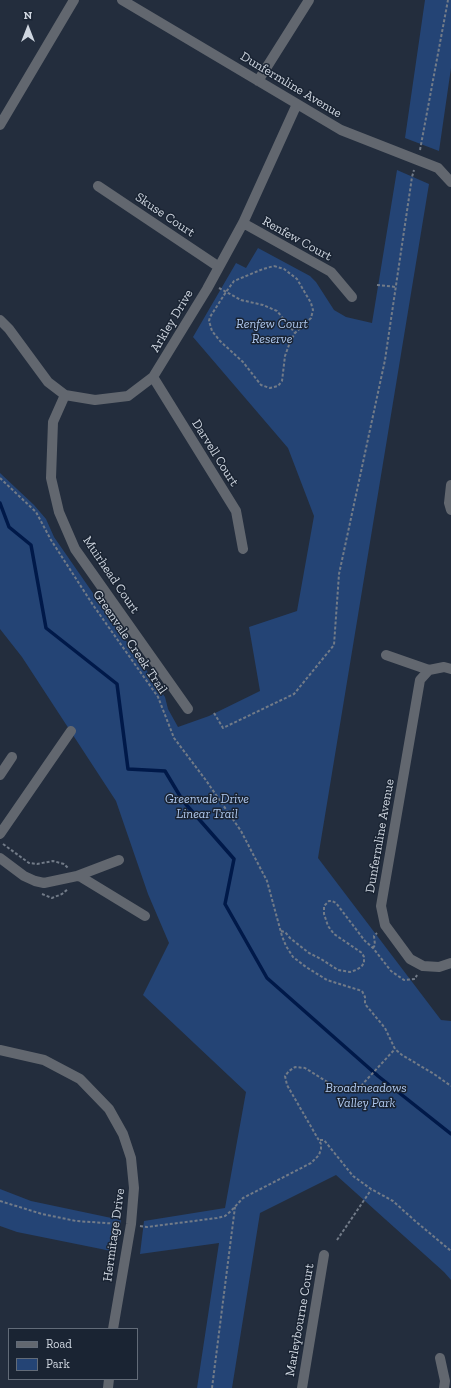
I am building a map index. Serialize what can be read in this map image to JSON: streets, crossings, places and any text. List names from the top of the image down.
{
  "streets": {
    "street": [
      "Dunfermline Avenue",
      "Skuse Court",
      "Renfew Court",
      "Arkley Drive",
      "Darvell Court",
      "Muirhead Court",
      "Hermitage Drive",
      "Marleybourne Court"
    ],
    "path": ["Greenvale Creek Trail"]
  },
  "crossings": [
    ["Dunfermline Avenue", "Arkley Drive"],
    ["Skuse Court", "Arkley Drive"],
    ["Renfew Court", "Arkley Drive"],
    ["Arkley Drive", "Darvell Court"],
    ["Arkley Drive", "Muirhead Court"]
  ],
  "parks": ["Renfew Court Reserve", "Greenvale Drive Linear Trail", "Broadmeadows Valley Park"],
  "legend": ["Road", "Park"],
  "north": "top"
}
